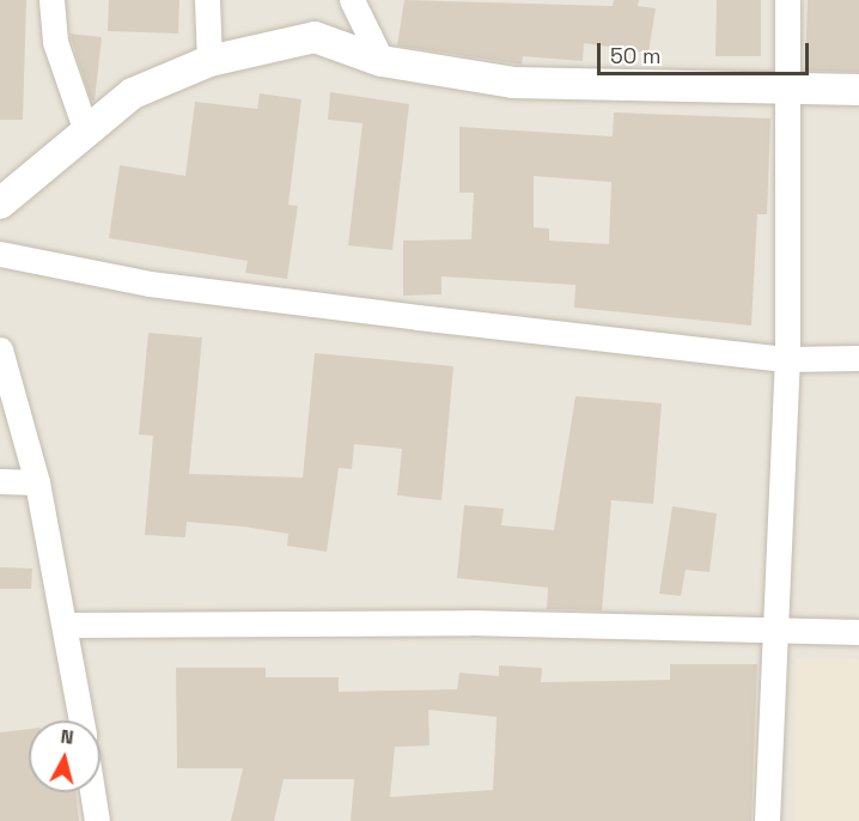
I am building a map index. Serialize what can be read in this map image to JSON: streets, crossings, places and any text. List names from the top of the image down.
{
  "scale_bar": "50 m",
  "north": "top"
}
